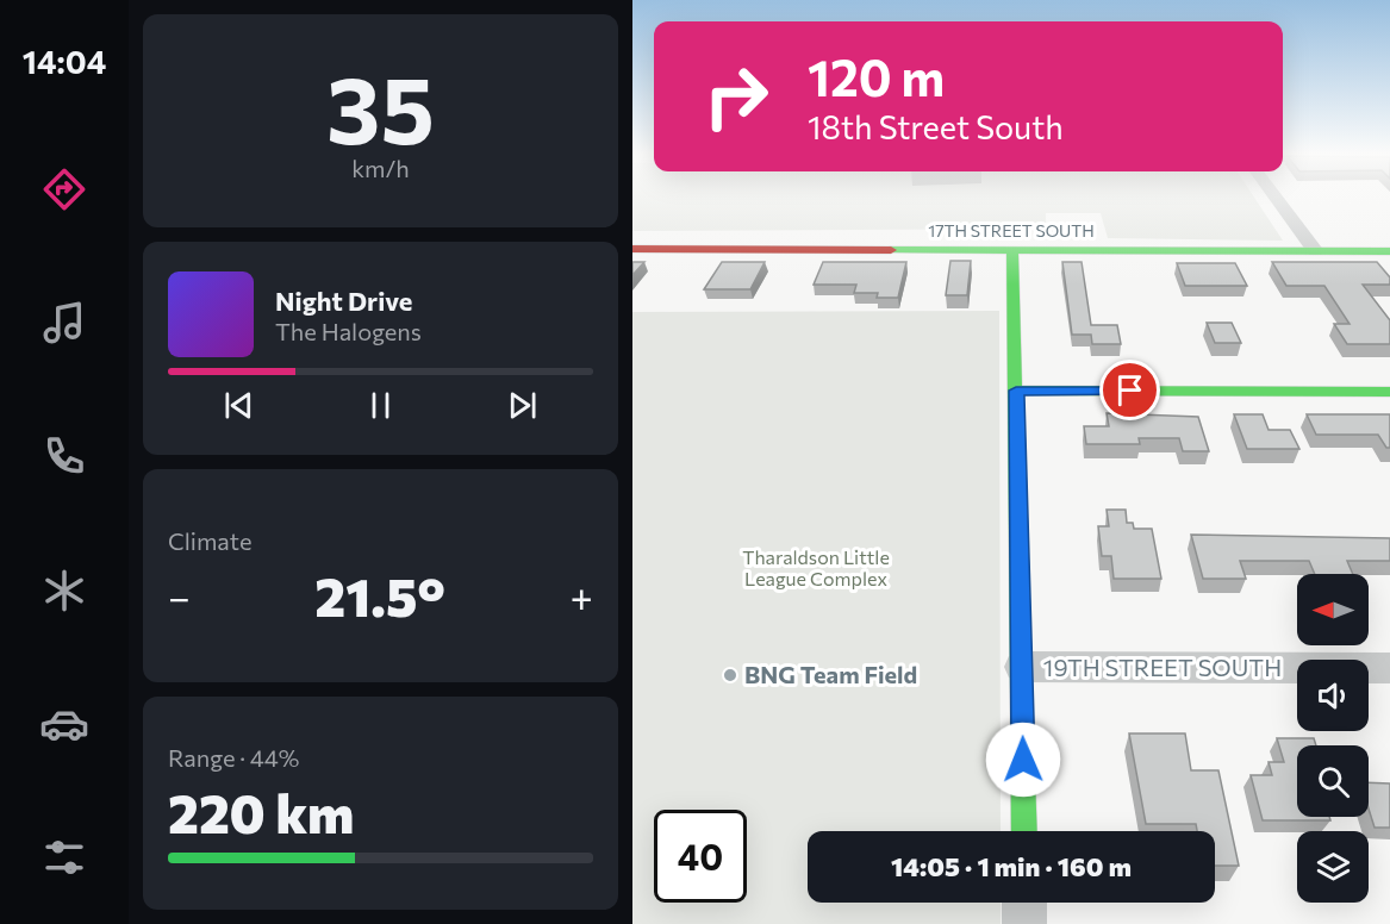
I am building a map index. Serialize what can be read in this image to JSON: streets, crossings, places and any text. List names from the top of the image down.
{
  "streets": {
    "street": ["17TH STREET SOUTH", "19TH STREET SOUTH"]
  },
  "parks": ["Tharaldson Little League Complex"],
  "places": ["BNG Team Field"],
  "north": "left",
  "page": {
    "tabs": "14:04",
    "tile": [
      ["35", "km/h"],
      "Climate",
      ["Range · 44%", "220 km"]
    ],
    "turn": ["120 m", "18th Street South"],
    "song": ["Night Drive", "The Halogens"],
    "heat": ["−", "21.5°", "+"],
    "limit": "40",
    "trip": "14:05 · 1 min · 160 m"
  }
}
